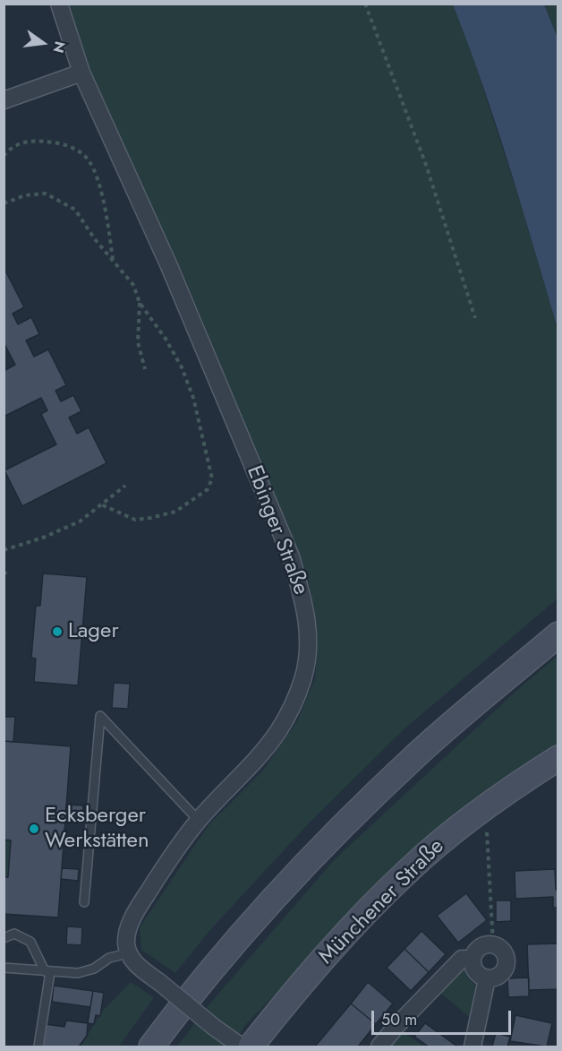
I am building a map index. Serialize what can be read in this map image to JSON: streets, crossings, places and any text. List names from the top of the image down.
{
  "streets": {
    "main road": ["Münchener Straße"],
    "street": ["Ebinger Straße"]
  },
  "places": ["Lager", "Ecksberger Werkstätten"],
  "scale_bar": "50 m",
  "north": "right"
}
